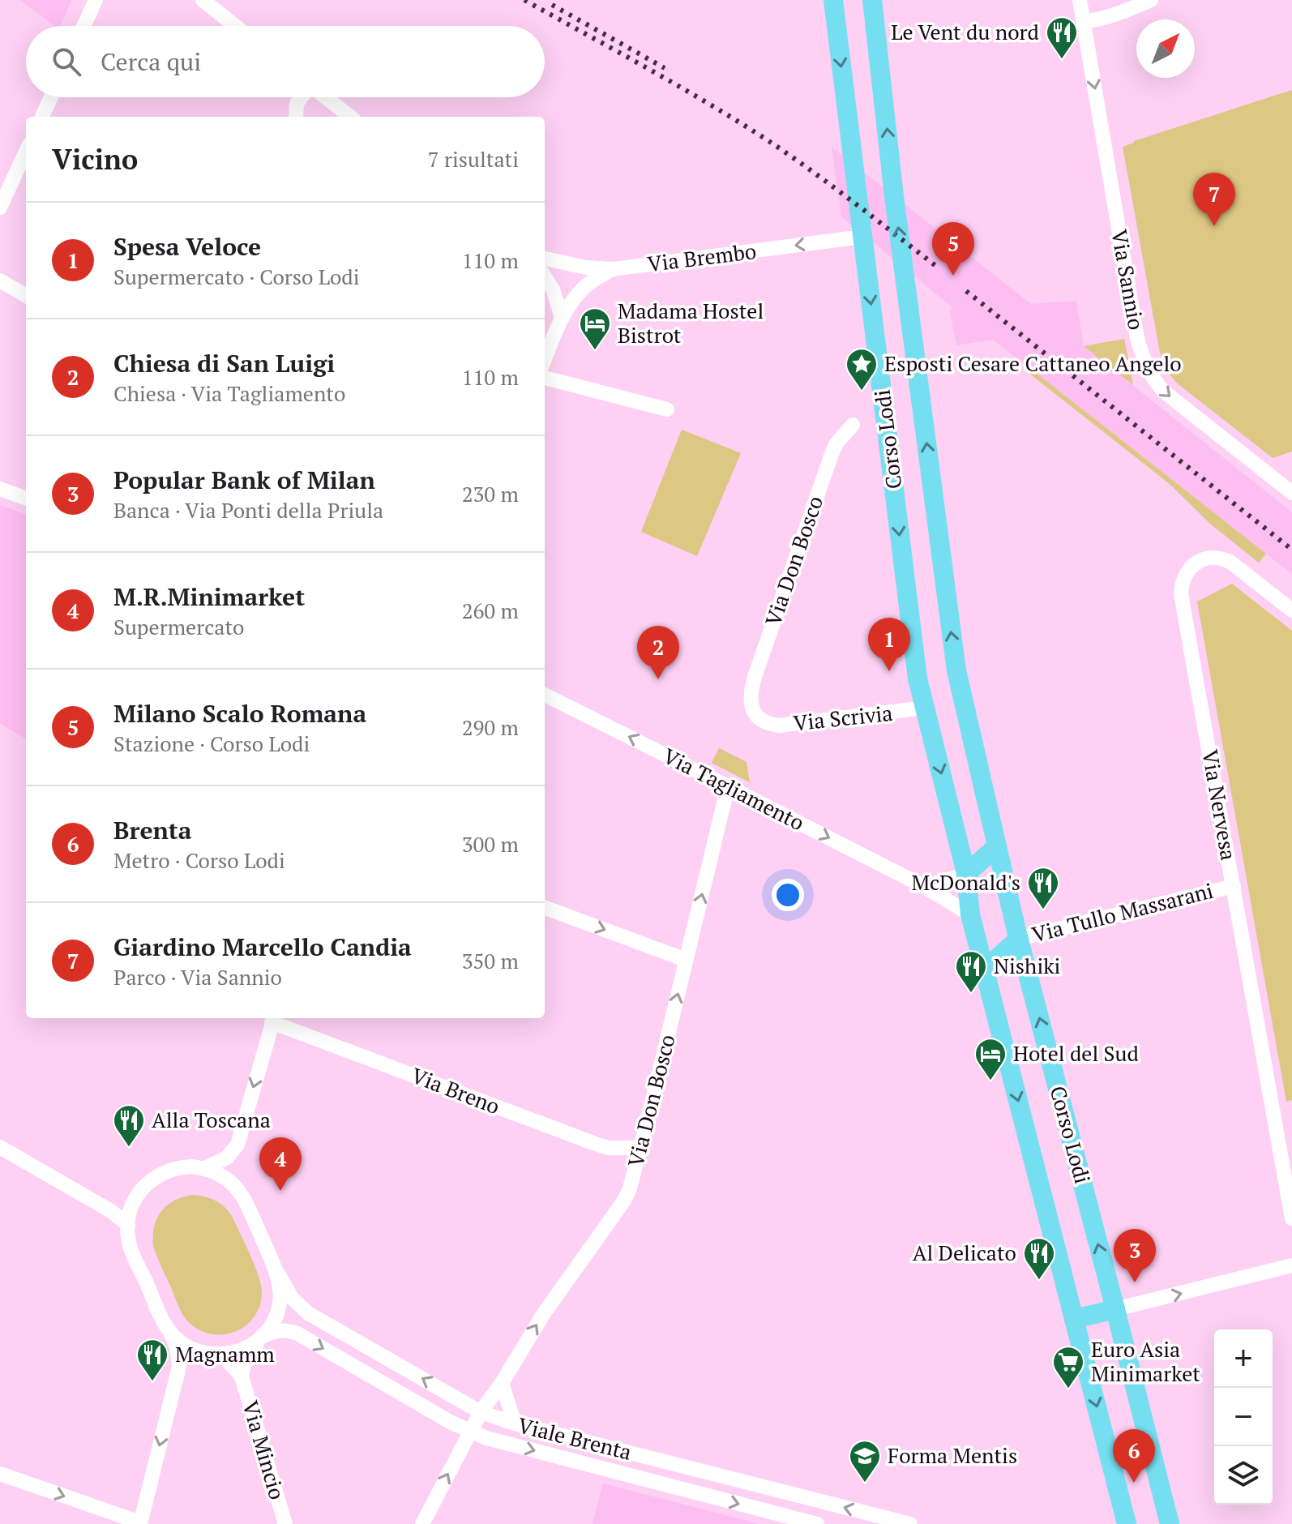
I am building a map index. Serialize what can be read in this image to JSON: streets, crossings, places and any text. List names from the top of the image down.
{
  "streets": {
    "main road": ["Corso Lodi", "Via Tullo Massarani"],
    "street": [
      "Via Brembo",
      "Via Sannio",
      "Via Don Bosco",
      "Via Scrivia",
      "Via Tagliamento",
      "Via Nervesa",
      "Via Breno",
      "Viale Brenta",
      "Via Mincio"
    ]
  },
  "crossings": [
    ["Via Brembo", "Corso Lodi"],
    ["Corso Lodi", "Via Scrivia"],
    ["Corso Lodi", "Via Tagliamento"],
    ["Corso Lodi", "Via Tullo Massarani"],
    ["Via Don Bosco", "Via Scrivia"],
    ["Via Don Bosco", "Via Tagliamento"],
    ["Via Don Bosco", "Via Breno"],
    ["Via Don Bosco", "Viale Brenta"],
    ["Via Nervesa", "Via Tullo Massarani"],
    ["Viale Brenta", "Via Mincio"]
  ],
  "one_way": ["Via Brembo", "Via Sannio", "Via Don Bosco"],
  "places": {
    "restaurant": [
      "Le Vent du nord",
      "McDonald's",
      "Nishiki",
      "Alla Toscana",
      "Al Delicato",
      "Magnamm"
    ],
    "hotel": ["Madama Hostel Bistrot", "Hotel del Sud"],
    "place": ["Esposti Cesare Cattaneo Angelo"],
    "supermarket": ["Euro Asia Minimarket"],
    "school or university": ["Forma Mentis"]
  },
  "north": "top right",
  "page": {
    "search": "Cerca qui",
    "heading": ["Vicino", "7 risultati"],
    "pins": [
      "7",
      "5",
      "1",
      "2",
      "4",
      "3",
      "6"
    ],
    "list": [
      {
        "mark": "1",
        "name": "Spesa Veloce",
        "note": "Supermercato · Corso Lodi",
        "value": "110 m"
      },
      {
        "mark": "2",
        "name": "Chiesa di San Luigi",
        "note": "Chiesa · Via Tagliamento",
        "value": "110 m"
      },
      {
        "mark": "3",
        "name": "Popular Bank of Milan",
        "note": "Banca · Via Ponti della Priula",
        "value": "230 m"
      },
      {
        "mark": "4",
        "name": "M.R.Minimarket",
        "note": "Supermercato",
        "value": "260 m"
      },
      {
        "mark": "5",
        "name": "Milano Scalo Romana",
        "note": "Stazione · Corso Lodi",
        "value": "290 m"
      },
      {
        "mark": "6",
        "name": "Brenta",
        "note": "Metro · Corso Lodi",
        "value": "300 m"
      },
      {
        "mark": "7",
        "name": "Giardino Marcello Candia",
        "note": "Parco · Via Sannio",
        "value": "350 m"
      }
    ],
    "map_buttons": ["+", "−"]
  }
}
